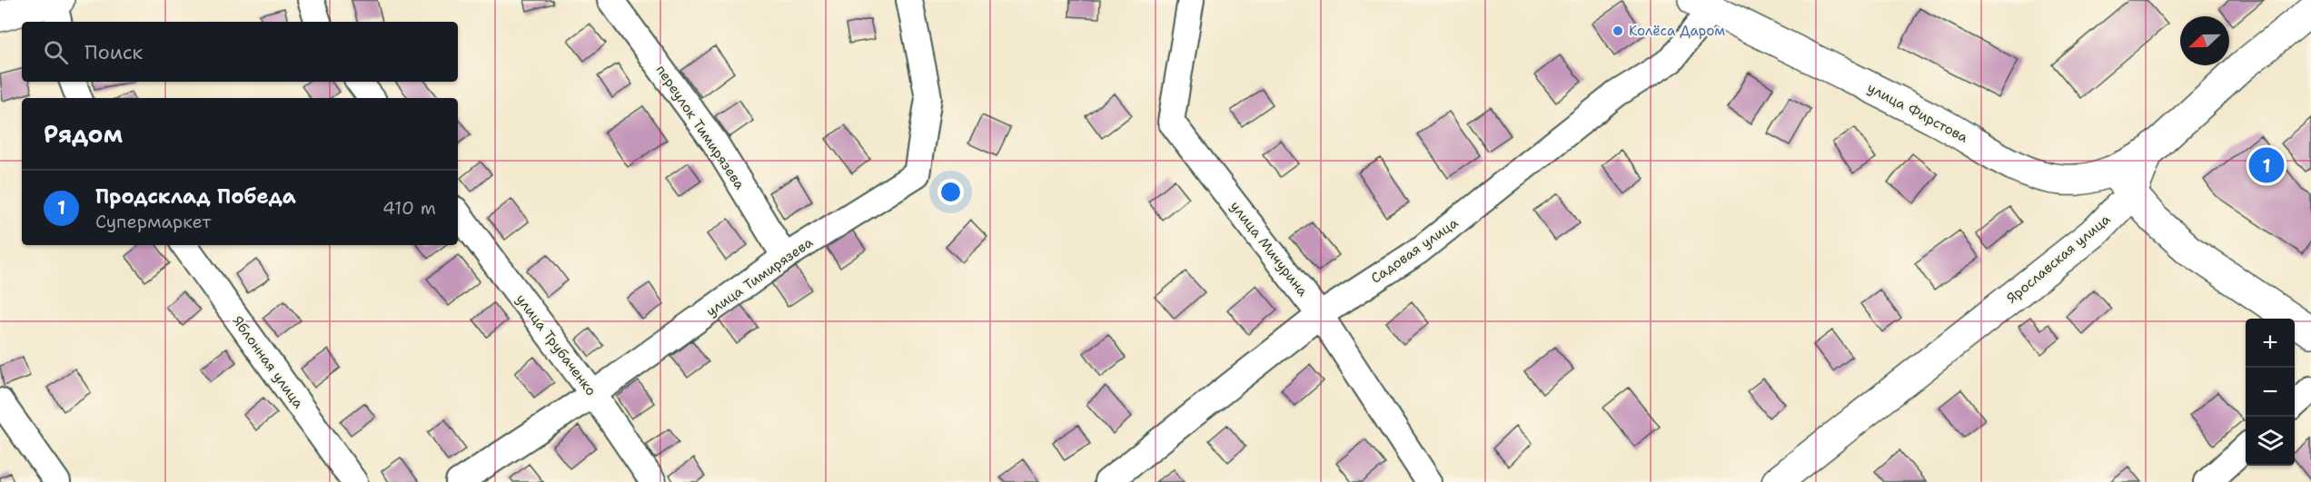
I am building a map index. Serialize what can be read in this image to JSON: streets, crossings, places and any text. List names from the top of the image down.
{
  "streets": {
    "main road": ["улица Фирстова", "Ярославская улица"],
    "street": [
      "переулок Тимирязева",
      "улица Мичурина",
      "Садовая улица",
      "улица Тимирязева",
      "улица Трубаченко",
      "Яблонная улица"
    ]
  },
  "crossings": [
    ["улица Фирстова", "Садовая улица"],
    ["улица Фирстова", "Ярославская улица"],
    ["переулок Тимирязева", "улица Тимирязева"],
    ["улица Мичурина", "Садовая улица"],
    ["улица Тимирязева", "улица Трубаченко"]
  ],
  "places": ["Колёса Даром"],
  "north": "left",
  "page": {
    "search": "Поиск",
    "heading": "Рядом",
    "pins": "1",
    "list": [
      {
        "mark": "1",
        "name": "Продсклад Победа",
        "note": "Супермаркет",
        "value": "410 m"
      }
    ],
    "map_buttons": ["+", "−"]
  }
}
